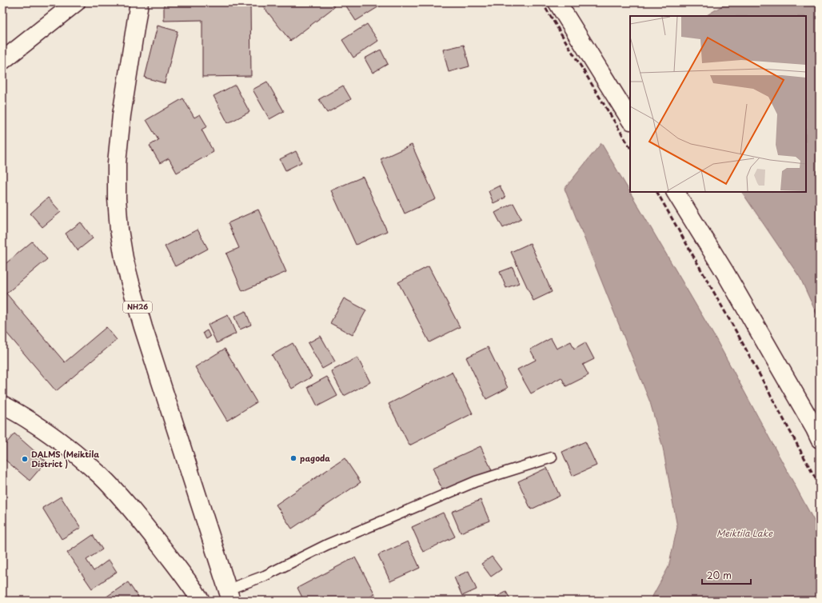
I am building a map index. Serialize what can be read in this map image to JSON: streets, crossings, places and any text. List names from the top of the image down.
{
  "streets": {
    "main road": ["NH26"]
  },
  "water": ["Meiktila Lake"],
  "places": ["pagoda", "DALMS (Meiktila District )"],
  "scale_bar": "20 m"
}
